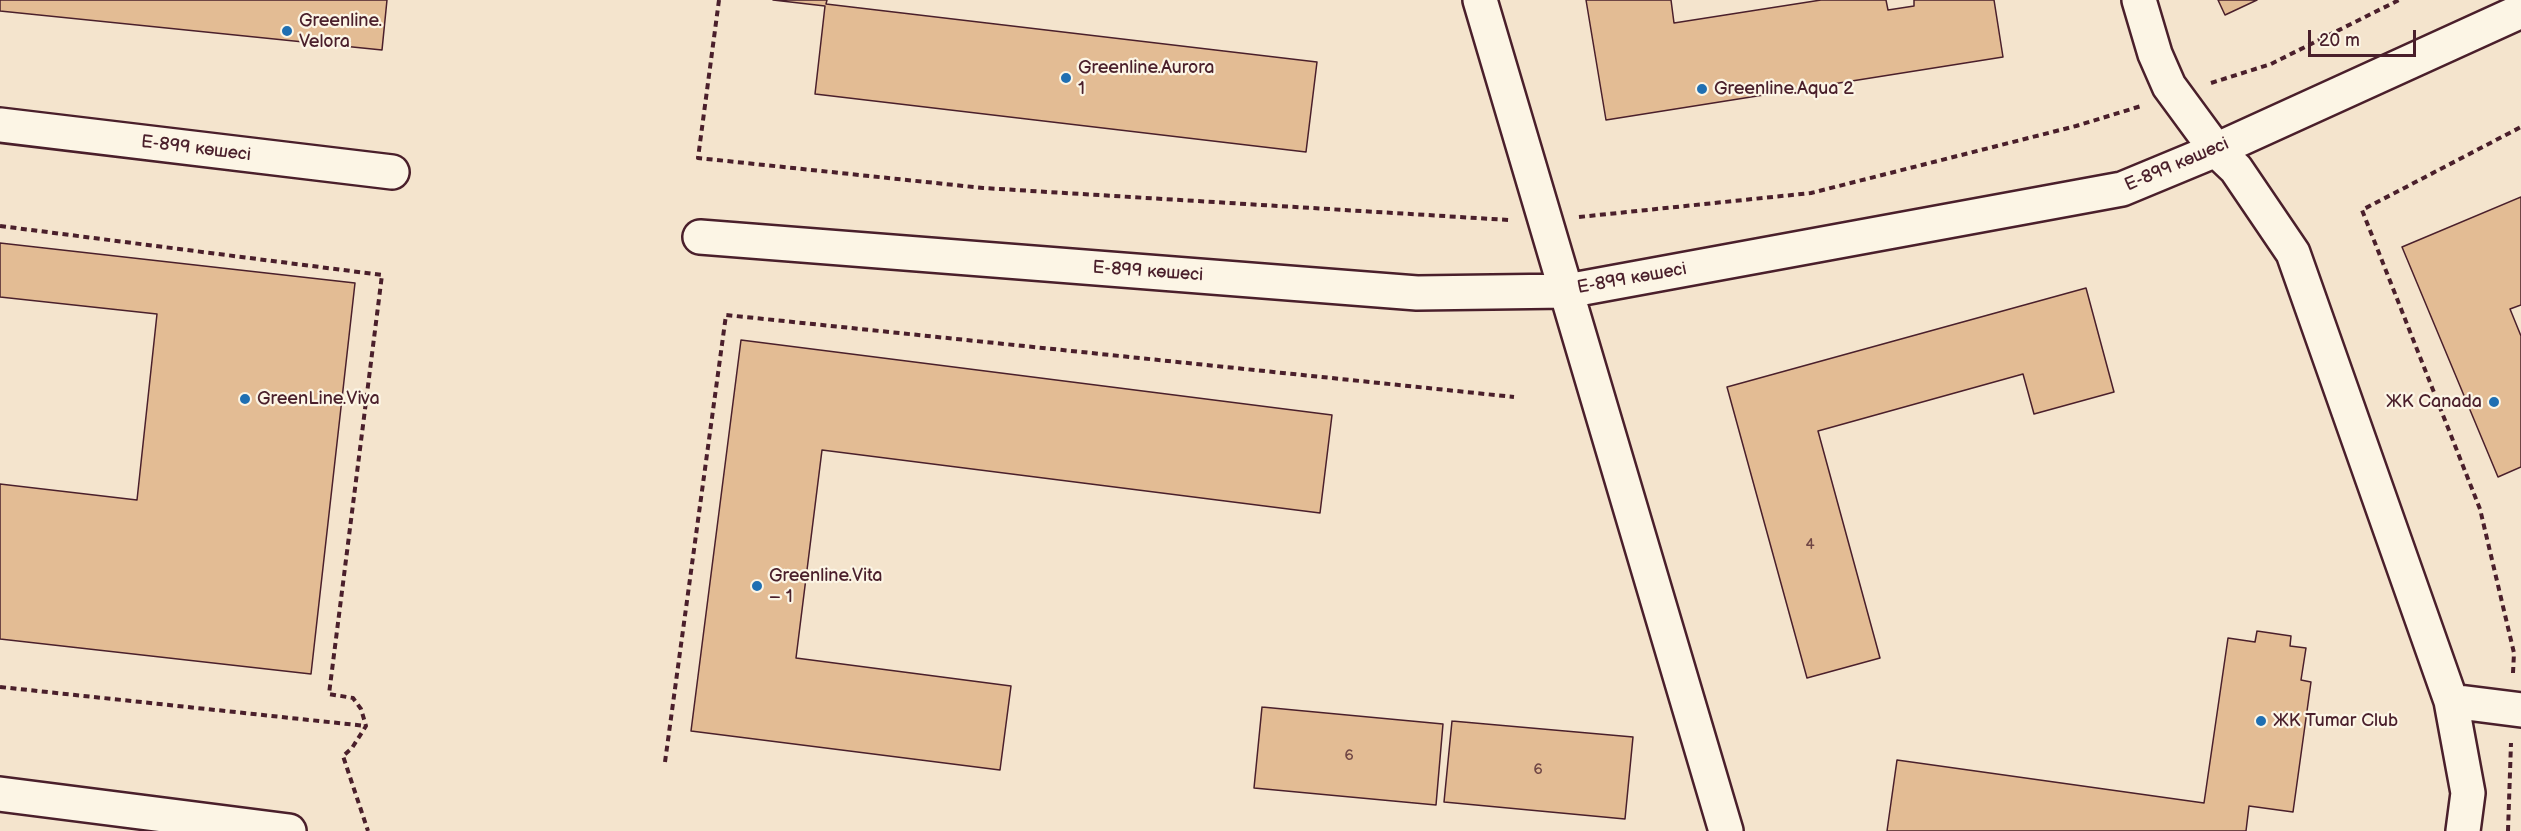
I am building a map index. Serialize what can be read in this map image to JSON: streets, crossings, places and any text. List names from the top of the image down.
{
  "streets": {
    "street": ["Е-899 көшесі"]
  },
  "places": [
    "Greenline. Velora",
    "Greenline.Aurora 1",
    "Greenline.Aqua 2",
    "GreenLine.Viva",
    "ЖК Canada",
    "Greenline.Vita – 1",
    "ЖК Tumar Club"
  ],
  "house_numbers": ["4", "6", "6"],
  "scale_bar": "20 m"
}
